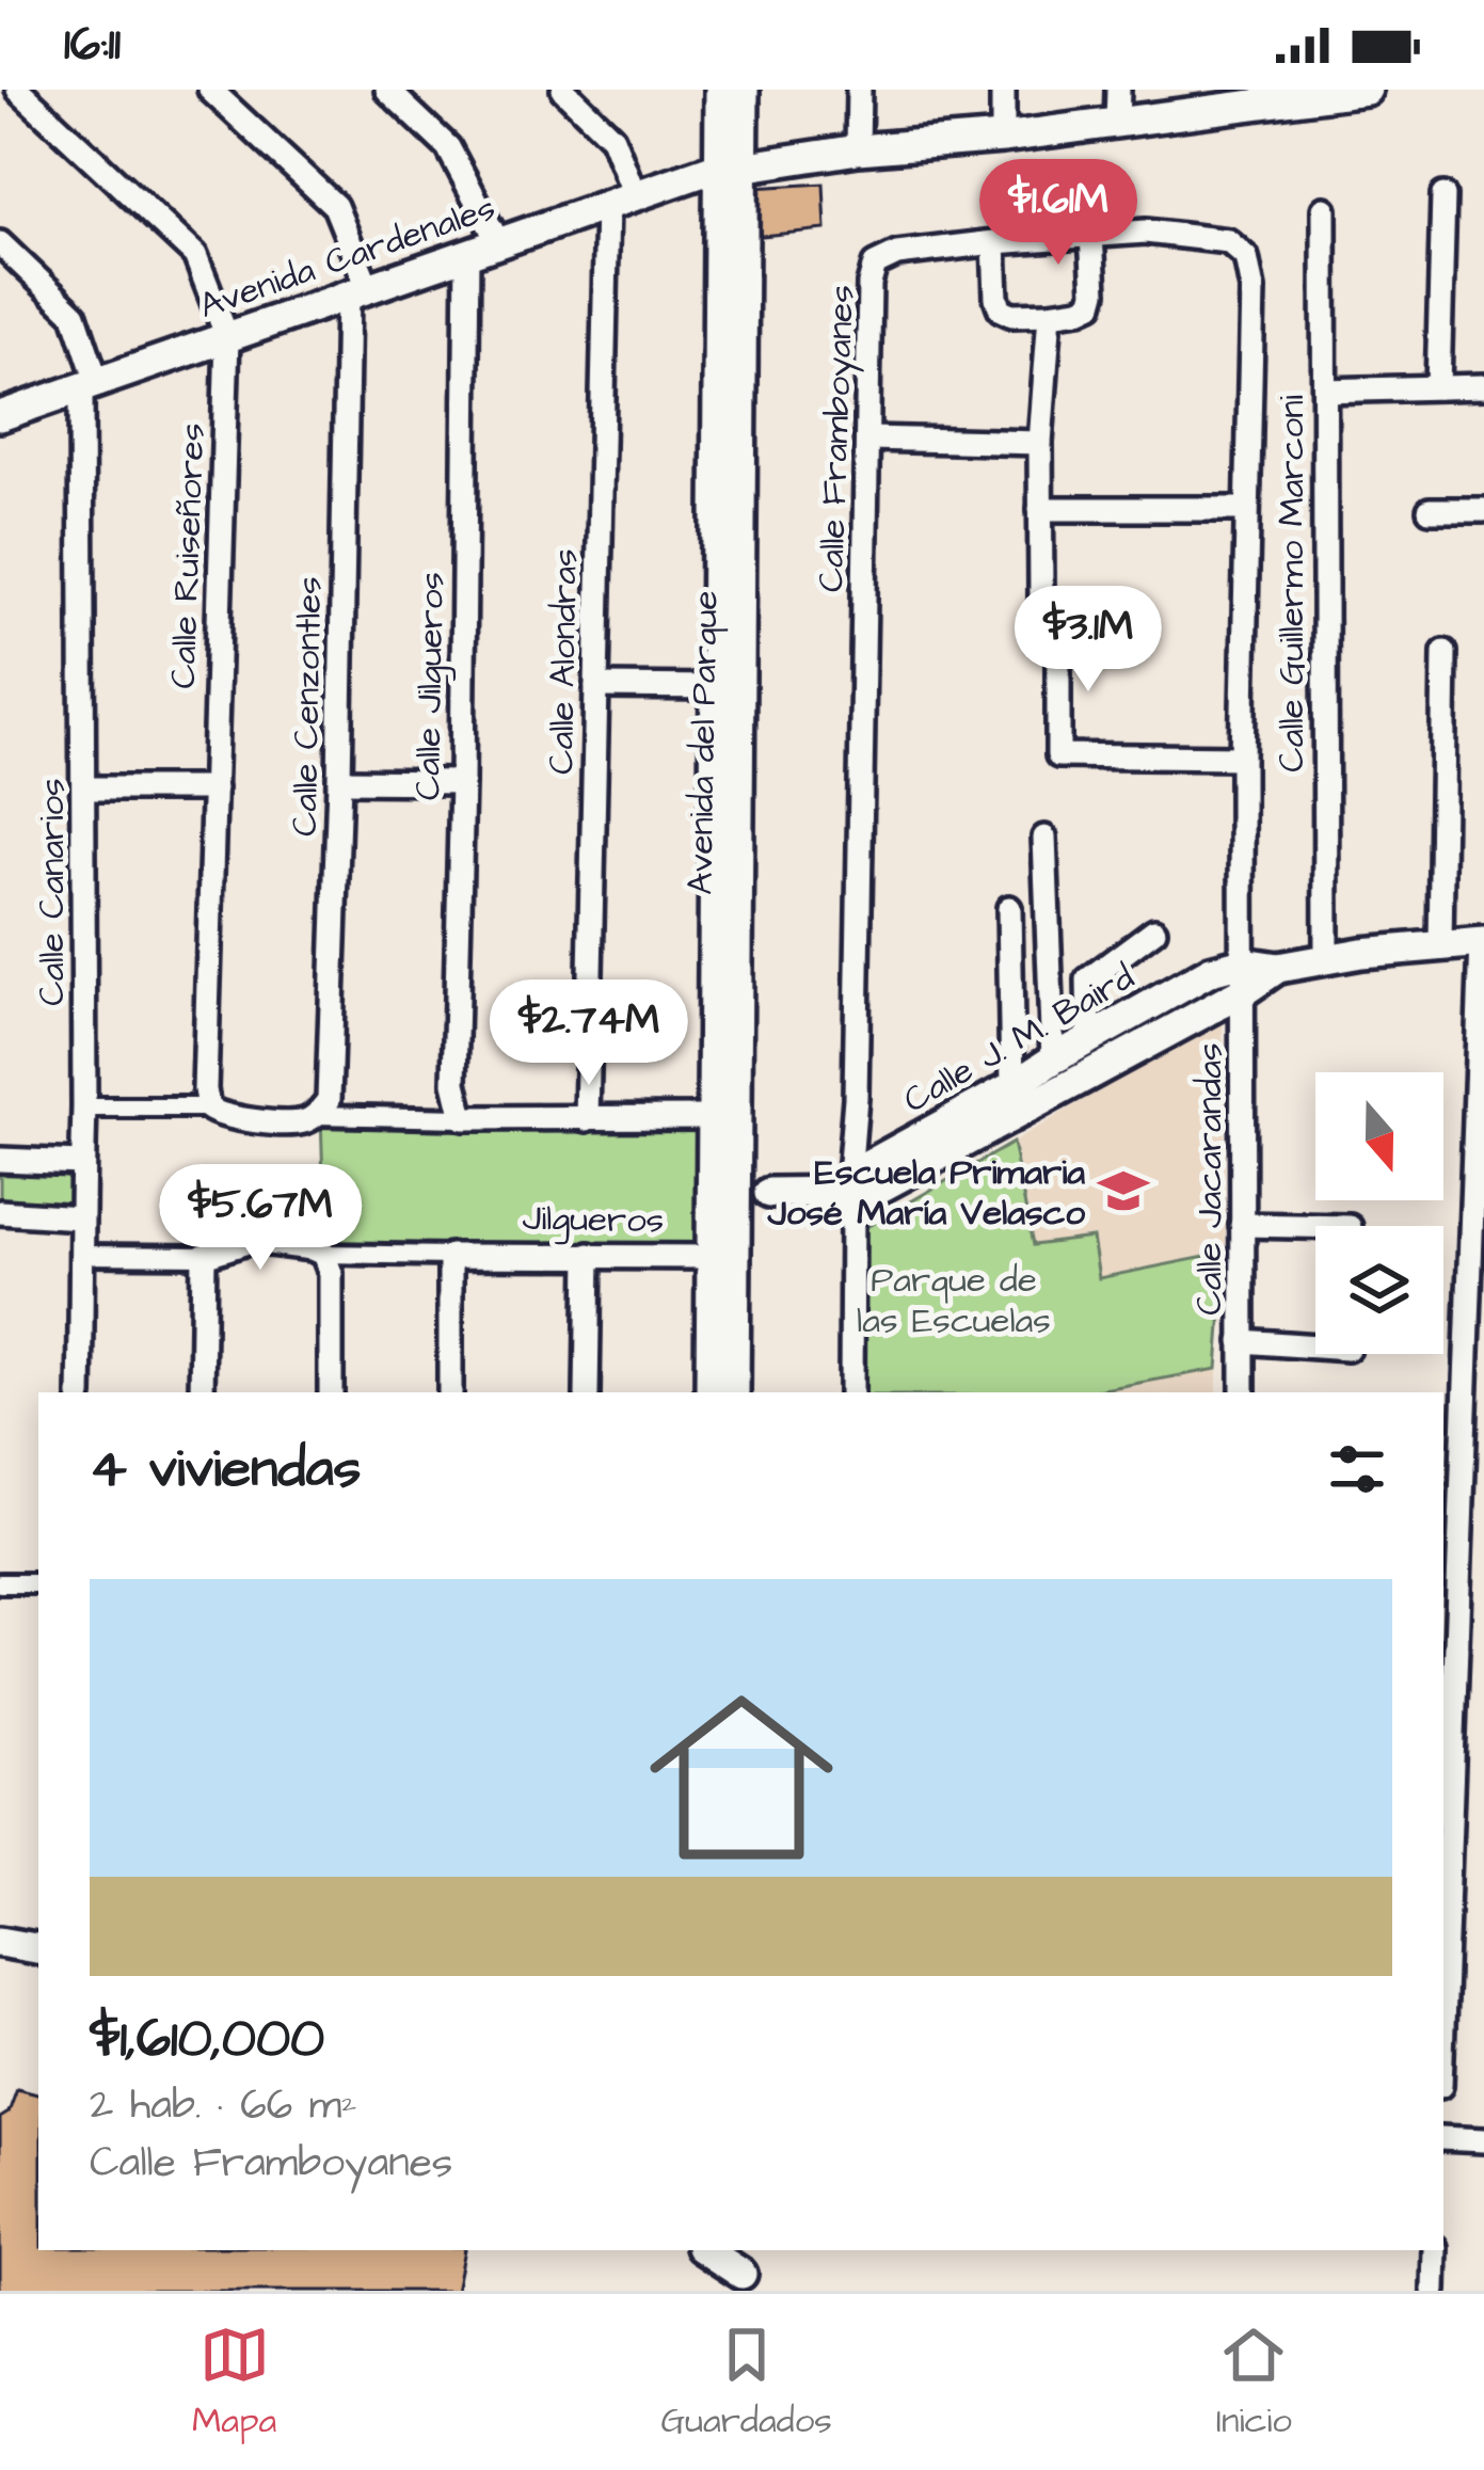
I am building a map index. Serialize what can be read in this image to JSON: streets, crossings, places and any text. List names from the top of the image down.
{
  "streets": {
    "street": [
      "Avenida Cardenales",
      "Calle Framboyanes",
      "Calle Ruiseñores",
      "Calle Guillermo Marconi",
      "Calle Alondras",
      "Calle Jilgueros",
      "Calle Cenzontles",
      "Avenida del Parque",
      "Calle Canarios",
      "Calle J. M. Baird",
      "Calle Jacarandas",
      "Jilgueros"
    ]
  },
  "crossings": [
    ["Avenida Cardenales", "Calle Ruiseñores"],
    ["Avenida Cardenales", "Calle Alondras"],
    ["Avenida Cardenales", "Calle Jilgueros"],
    ["Avenida Cardenales", "Calle Cenzontles"],
    ["Avenida Cardenales", "Avenida del Parque"],
    ["Avenida Cardenales", "Calle Canarios"],
    ["Calle Framboyanes", "Calle J. M. Baird"],
    ["Calle Framboyanes", "Calle Jacarandas"],
    ["Avenida del Parque", "Jilgueros"],
    ["Calle J. M. Baird", "Calle Jacarandas"]
  ],
  "parks": ["Parque de las Escuelas"],
  "places": {
    "school or university": ["Escuela Primaria José María Velasco"]
  },
  "north": "bottom",
  "page": {
    "status": "16:11",
    "price": [
      "$1.61M",
      "$3.1M",
      "$2.74M",
      "$5.67M"
    ],
    "heading": "4 viviendas",
    "list": [
      {
        "name": "$1,610,000",
        "note": "2 hab. · 66 m² · Calle Framboyanes"
      }
    ],
    "tabs": ["Mapa", "Guardados", "Inicio"]
  }
}
